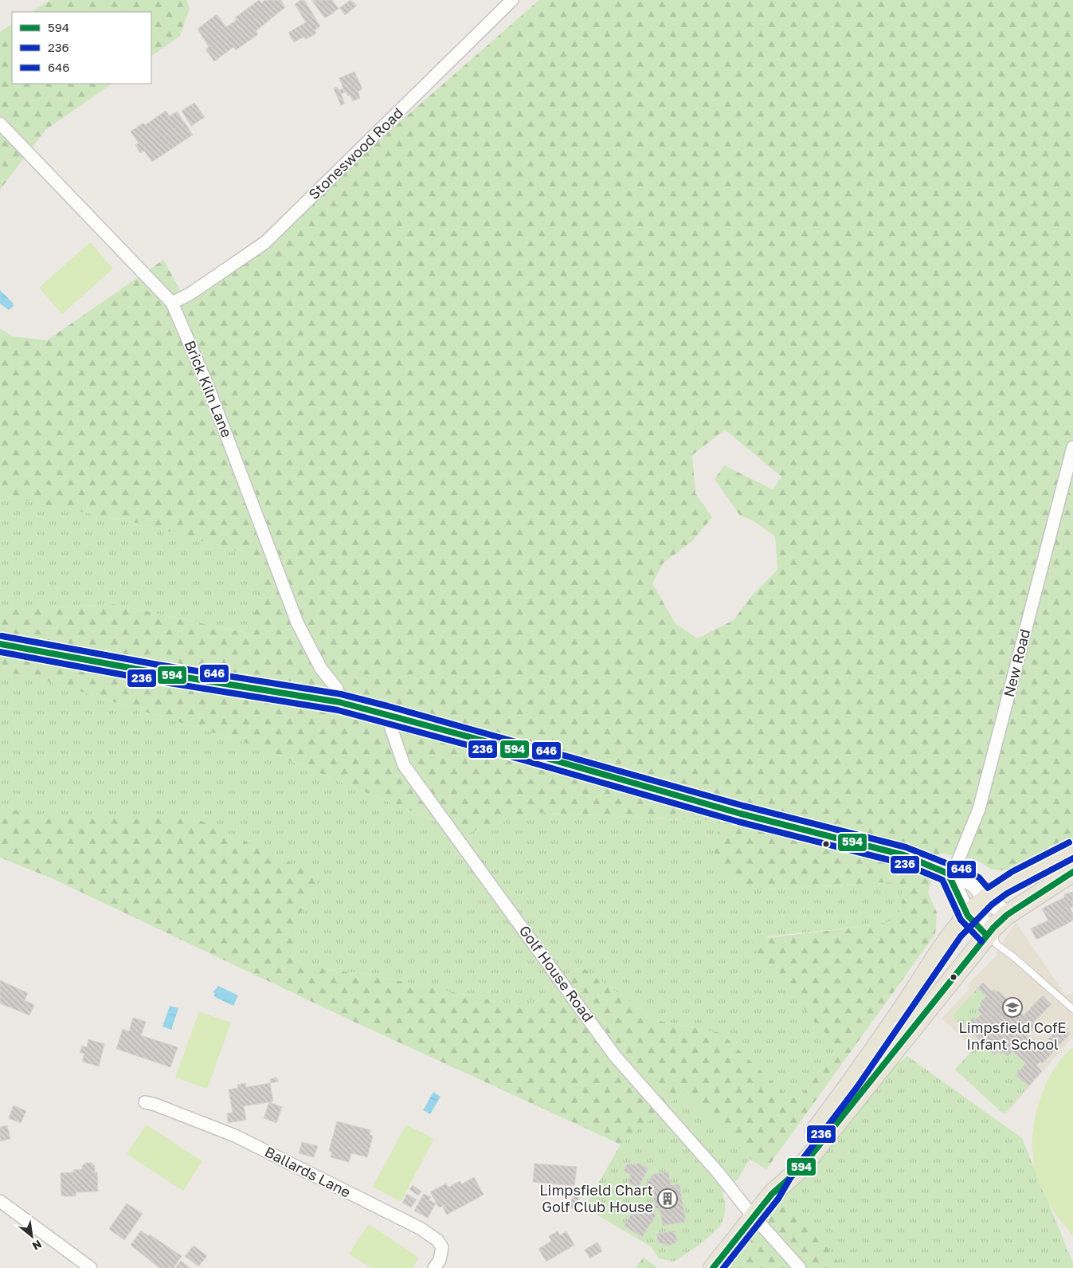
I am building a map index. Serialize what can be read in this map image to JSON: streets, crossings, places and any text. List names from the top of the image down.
{
  "streets": {
    "street": [
      "Stoneswood Road",
      "Brick Kiln Lane",
      "New Road",
      "Golf House Road",
      "Ballards Lane"
    ]
  },
  "crossings": [
    ["Stoneswood Road", "Brick Kiln Lane"]
  ],
  "places": {
    "school or university": ["Limpsfield CofE Infant School"],
    "building": ["Limpsfield Chart Golf Club House"]
  },
  "lines": ["transit line 646", "transit line 594", "transit line 236"],
  "legend": ["594", "236", "646"],
  "north": "bottom right"
}
